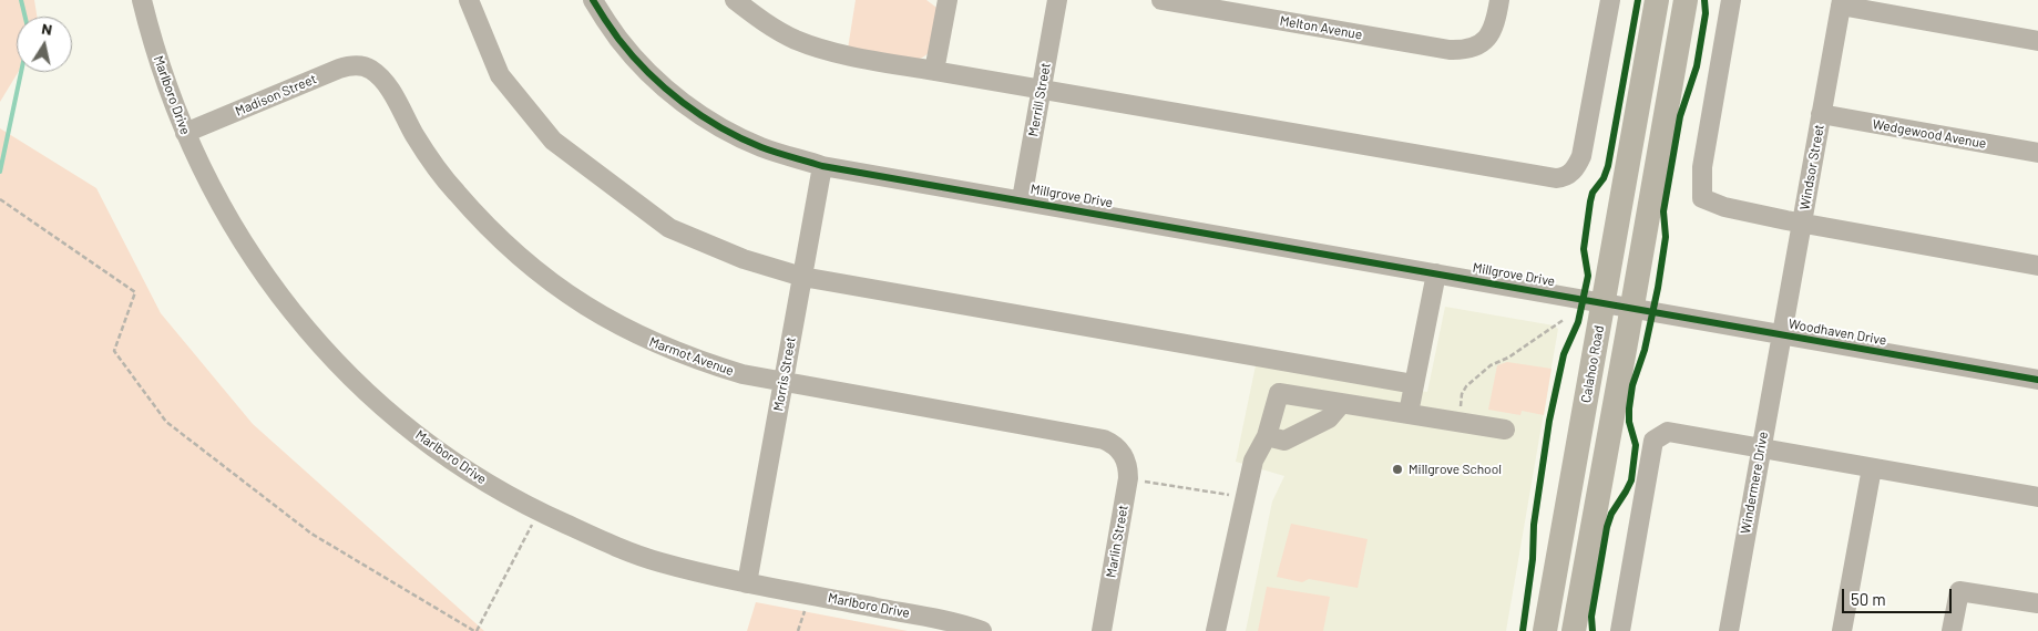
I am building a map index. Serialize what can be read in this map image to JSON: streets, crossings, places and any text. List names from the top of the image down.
{
  "streets": {
    "main road": ["Calahoo Road"],
    "street": [
      "Melton Avenue",
      "Marlboro Drive",
      "Madison Street",
      "Merrill Street",
      "Wedgewood Avenue",
      "Windsor Street",
      "Millgrove Drive",
      "Woodhaven Drive",
      "Marmot Avenue",
      "Morris Street",
      "Windermere Drive",
      "Marlin Street"
    ]
  },
  "crossings": [
    ["Marlboro Drive", "Madison Street"],
    ["Marlboro Drive", "Morris Street"],
    ["Madison Street", "Marmot Avenue"],
    ["Merrill Street", "Millgrove Drive"],
    ["Wedgewood Avenue", "Windsor Street"],
    ["Windsor Street", "Woodhaven Drive"],
    ["Windsor Street", "Windermere Drive"],
    ["Millgrove Drive", "Woodhaven Drive"],
    ["Millgrove Drive", "Calahoo Road"],
    ["Millgrove Drive", "Morris Street"],
    ["Woodhaven Drive", "Calahoo Road"],
    ["Woodhaven Drive", "Windermere Drive"],
    ["Marmot Avenue", "Morris Street"],
    ["Marmot Avenue", "Marlin Street"]
  ],
  "places": ["Millgrove School"],
  "scale_bar": "50 m",
  "north": "top"
}
